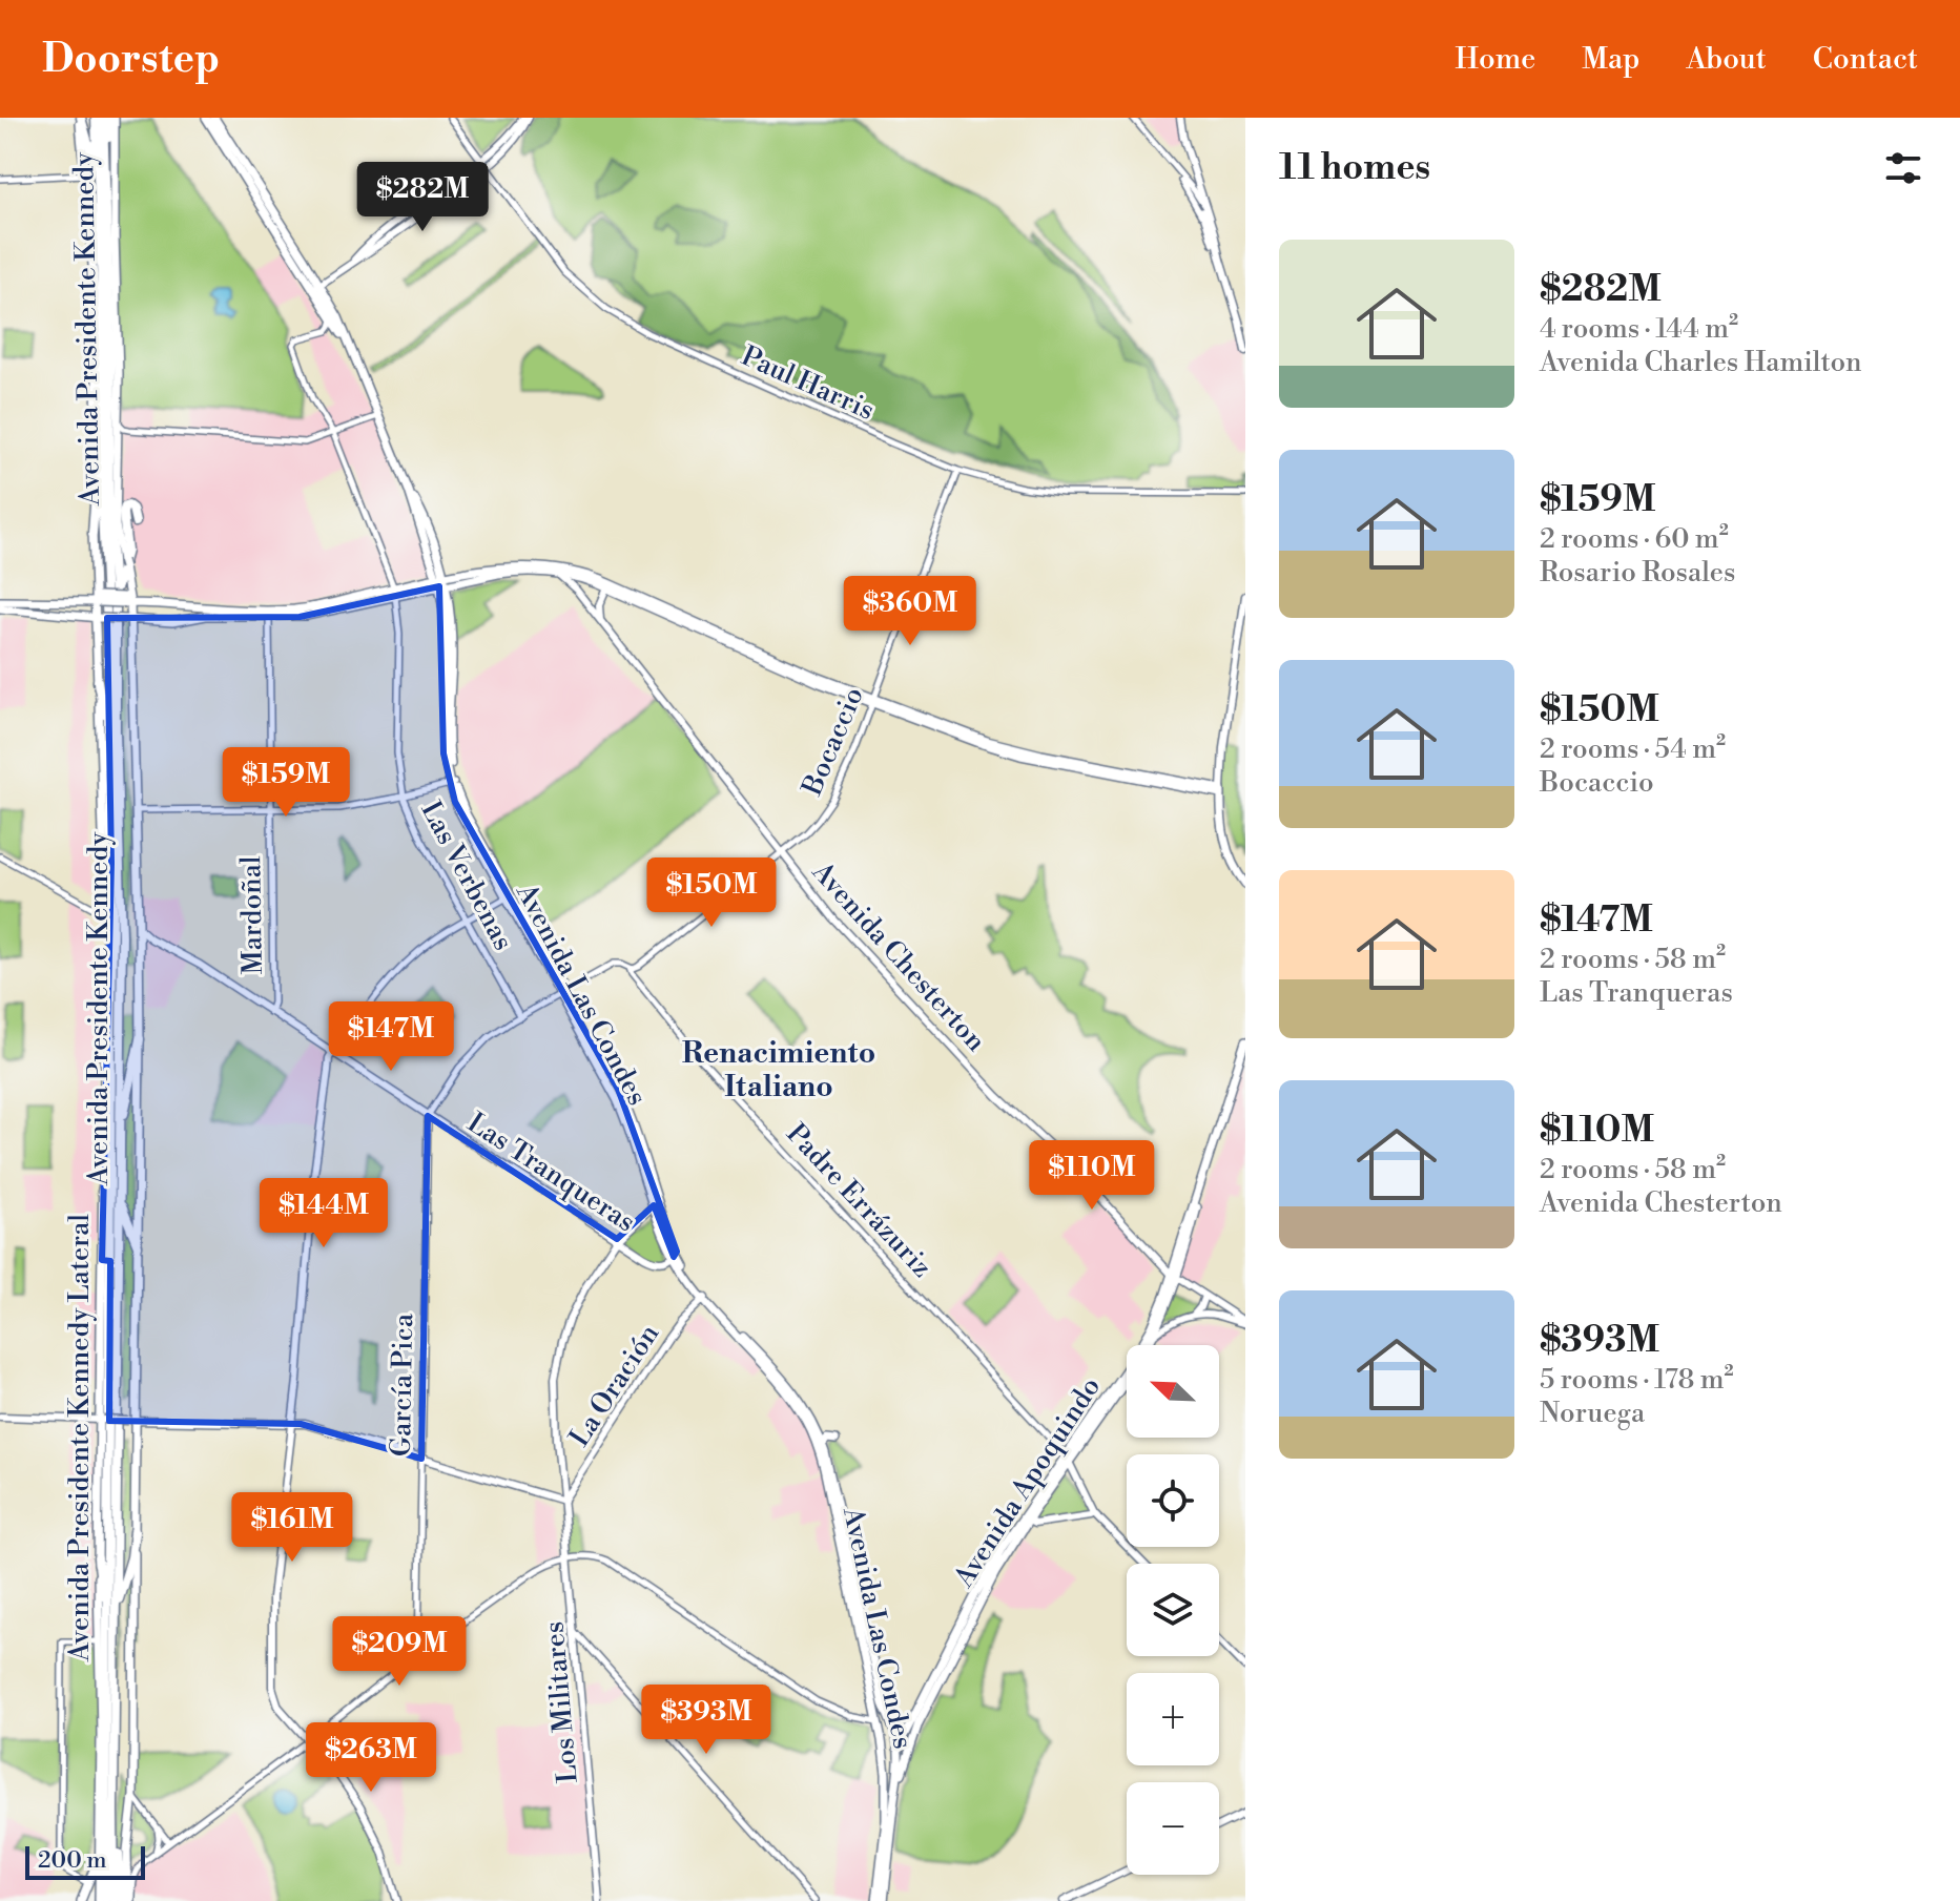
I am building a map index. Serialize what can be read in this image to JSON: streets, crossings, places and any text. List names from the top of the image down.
{
  "streets": {
    "highway": ["Avenida Presidente Kennedy"],
    "main road": [
      "Avenida Chesterton",
      "Avenida Las Condes",
      "Las Tranqueras",
      "La Oración",
      "Avenida Presidente Kennedy Lateral",
      "Avenida Apoquindo",
      "Los Militares"
    ],
    "street": [
      "Paul Harris",
      "Bocaccio",
      "Las Verbenas",
      "Mardoñal",
      "Padre Errázuriz",
      "García Pica"
    ]
  },
  "crossings": [
    ["Paul Harris", "Bocaccio"],
    ["Bocaccio", "Las Verbenas"],
    ["Bocaccio", "Avenida Chesterton"],
    ["Bocaccio", "Avenida Las Condes"],
    ["Bocaccio", "Las Tranqueras"],
    ["Bocaccio", "Padre Errázuriz"],
    ["Bocaccio", "García Pica"],
    ["Las Verbenas", "Avenida Las Condes"],
    ["Mardoñal", "Las Tranqueras"],
    ["Avenida Chesterton", "Avenida Apoquindo"],
    ["Avenida Las Condes", "Las Tranqueras"],
    ["Avenida Las Condes", "La Oración"],
    ["Avenida Las Condes", "Avenida Apoquindo"],
    ["Avenida Las Condes", "Los Militares"],
    ["Las Tranqueras", "García Pica"],
    ["Las Tranqueras", "Avenida Presidente Kennedy Lateral"],
    ["Las Tranqueras", "Los Militares"],
    ["Padre Errázuriz", "Avenida Apoquindo"],
    ["La Oración", "Los Militares"]
  ],
  "districts": ["Renacimiento Italiano"],
  "scale_bar": "200 m",
  "north": "top left",
  "page": {
    "header": "Doorstep",
    "nav": [
      "Home",
      "Map",
      "About",
      "Contact"
    ],
    "heading": "11 homes",
    "price": [
      "$282M",
      "$360M",
      "$159M",
      "$150M",
      "$147M",
      "$110M",
      "$144M",
      "$161M",
      "$209M",
      "$393M",
      "$263M"
    ],
    "list": [
      {
        "name": "$282M",
        "note": "4 rooms · 144 m² · Avenida Charles Hamilton"
      },
      {
        "name": "$159M",
        "note": "2 rooms · 60 m² · Rosario Rosales"
      },
      {
        "name": "$150M",
        "note": "2 rooms · 54 m² · Bocaccio"
      },
      {
        "name": "$147M",
        "note": "2 rooms · 58 m² · Las Tranqueras"
      },
      {
        "name": "$110M",
        "note": "2 rooms · 58 m² · Avenida Chesterton"
      },
      {
        "name": "$393M",
        "note": "5 rooms · 178 m² · Noruega"
      }
    ],
    "map_buttons": ["+", "−"],
    "scale": "200 m"
  }
}
